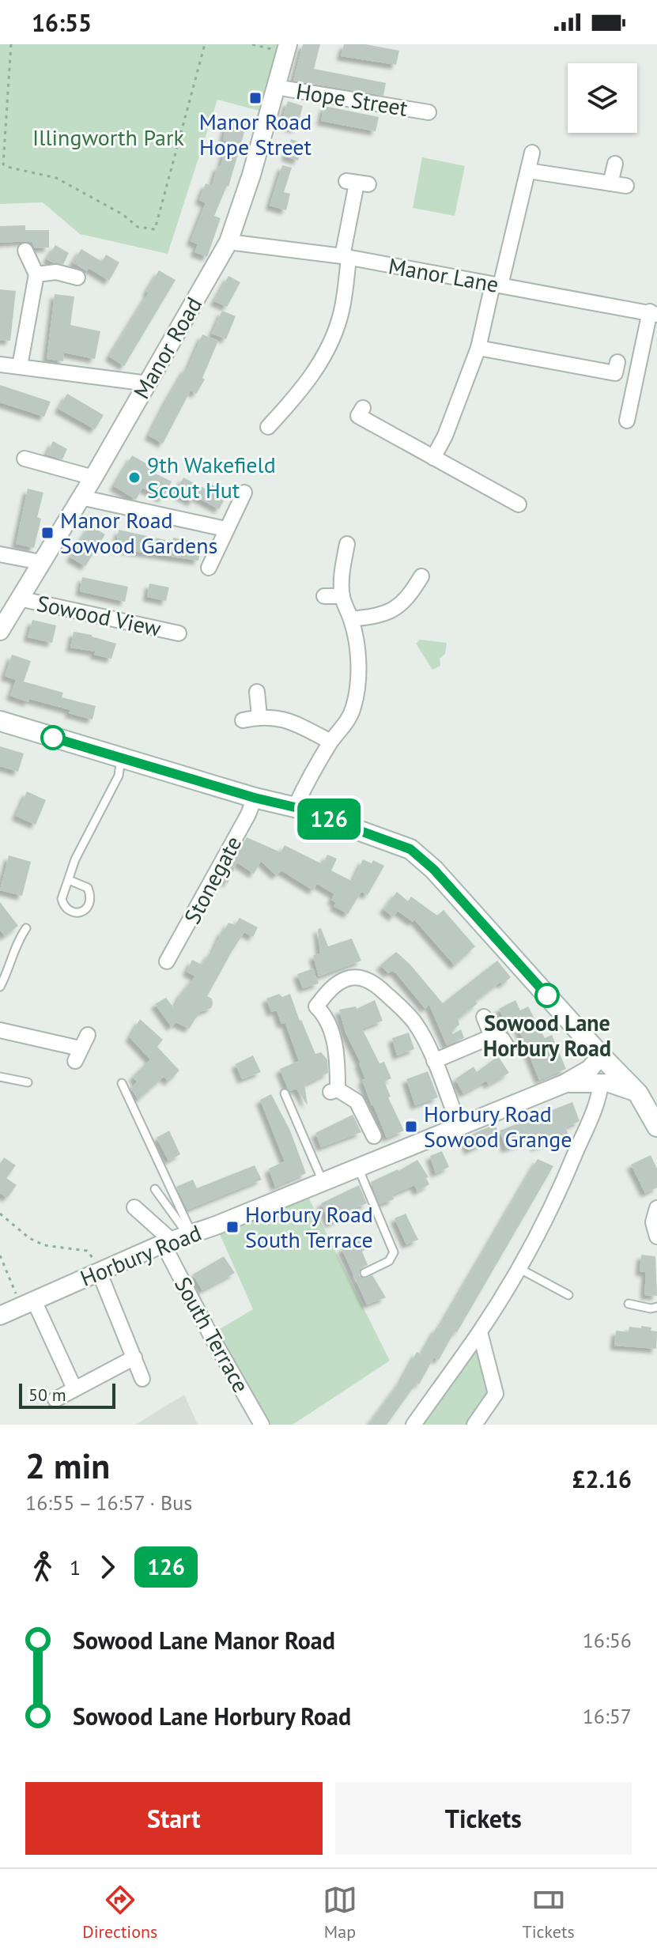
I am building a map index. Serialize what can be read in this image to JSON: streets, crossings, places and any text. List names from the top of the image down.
{
  "streets": {
    "street": [
      "Hope Street",
      "Manor Lane",
      "Manor Road",
      "Sowood View",
      "Stonegate",
      "Horbury Road",
      "South Terrace"
    ]
  },
  "crossings": [
    ["Hope Street", "Manor Road"],
    ["Manor Lane", "Manor Road"],
    ["Manor Road", "Sowood View"],
    ["Horbury Road", "South Terrace"]
  ],
  "parks": ["Illingworth Park"],
  "places": {
    "transit": [
      "Manor Road Hope Street",
      "Manor Road Sowood Gardens",
      "Horbury Road Sowood Grange",
      "Horbury Road South Terrace"
    ],
    "other": ["9th Wakefield Scout Hut", "Sowood Lane Horbury Road"]
  },
  "lines": ["bus line 126"],
  "scale_bar": "50 m",
  "page": {
    "status": "16:55",
    "on_map": "126",
    "scale": "50 m",
    "heading": ["2 min", "16:55 – 16:57 · Bus", "£2.16"],
    "legs": ["1", "126"],
    "list": [
      {
        "name": "Sowood Lane Manor Road",
        "value": "16:56"
      },
      {
        "name": "Sowood Lane Horbury Road",
        "value": "16:57"
      }
    ],
    "buttons": ["Start", "Tickets"],
    "tabs": ["Directions", "Map", "Tickets"]
  }
}
